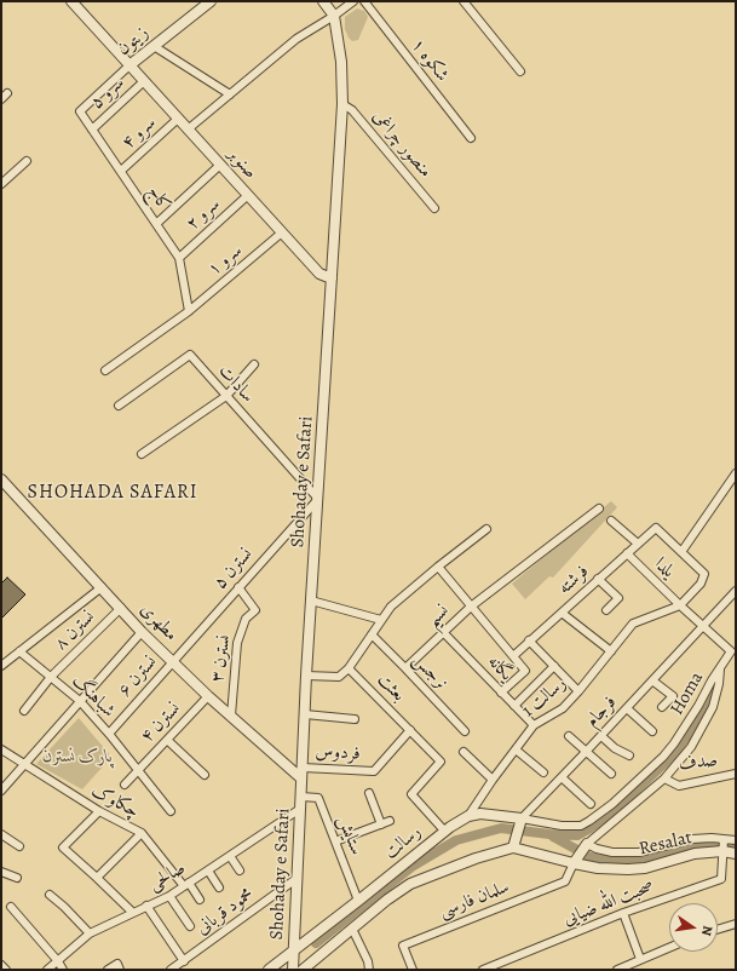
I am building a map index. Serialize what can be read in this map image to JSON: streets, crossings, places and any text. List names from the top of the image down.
{
  "streets": {
    "street": [
      "زیتون",
      "شکوه ۱",
      "سرو ۵",
      "سرو ۴",
      "منصور چراغی",
      "صنوبر",
      "کاج",
      "سرو ۲",
      "سرو ۱",
      "سادات",
      "Shohaday e Safari",
      "یلدا",
      "نسترن ۵",
      "فرشته",
      "نسیم",
      "مطهری",
      "نسترن ۸",
      "نسترن ۳",
      "یگانه",
      "نرجس",
      "نسترن ۶",
      "بعثت",
      "Homa",
      "شباهنگ",
      "رسالت 1",
      "فرجام",
      "نسترن ۴",
      "فردوس",
      "صدف",
      "چکاوک",
      "ستایش",
      "رسالت",
      "Resalat",
      "صالحی",
      "سلمان فارسی",
      "صحبت الله ضیایی",
      "محمود قربانی"
    ]
  },
  "crossings": [
    ["زیتون", "صنوبر"],
    ["زیتون", "کاج"],
    ["سرو ۵", "صنوبر"],
    ["سرو ۵", "کاج"],
    ["سرو ۴", "صنوبر"],
    ["سرو ۴", "کاج"],
    ["منصور چراغی", "Shohaday e Safari"],
    ["صنوبر", "سرو ۲"],
    ["صنوبر", "سرو ۱"],
    ["صنوبر", "Shohaday e Safari"],
    ["کاج", "سرو ۲"],
    ["کاج", "سرو ۱"],
    ["سادات", "Shohaday e Safari"],
    ["سادات", "نسترن ۵"],
    ["Shohaday e Safari", "نسترن ۵"],
    ["Shohaday e Safari", "مطهری"],
    ["Shohaday e Safari", "فردوس"],
    ["Shohaday e Safari", "ستایش"],
    ["Shohaday e Safari", "رسالت"],
    ["Shohaday e Safari", "صالحی"],
    ["Shohaday e Safari", "محمود قربانی"],
    ["یلدا", "فرشته"],
    ["یلدا", "رسالت 1"],
    ["یلدا", "فرجام"],
    ["نسترن ۵", "مطهری"],
    ["نسترن ۵", "نسترن ۳"],
    ["نسترن ۵", "نسترن ۶"],
    ["نسیم", "یگانه"],
    ["نسیم", "نرجس"],
    ["مطهری", "نسترن ۸"],
    ["مطهری", "نسترن ۳"],
    ["مطهری", "نسترن ۶"],
    ["مطهری", "نسترن ۴"],
    ["نسترن ۸", "شباهنگ"],
    ["یگانه", "رسالت 1"],
    ["نسترن ۶", "شباهنگ"],
    ["بعثت", "فردوس"],
    ["بعثت", "رسالت"],
    ["Homa", "فرجام"],
    ["Homa", "صدف"],
    ["Homa", "رسالت"],
    ["شباهنگ", "نسترن ۴"],
    ["رسالت 1", "رسالت"],
    ["فرجام", "رسالت"],
    ["ستایش", "رسالت"],
    ["Resalat", "سلمان فارسی"],
    ["Resalat", "صحبت الله ضیایی"]
  ],
  "districts": ["SHOHADA SAFARI"],
  "parks": ["پارک نسترن"],
  "north": "right"
}
